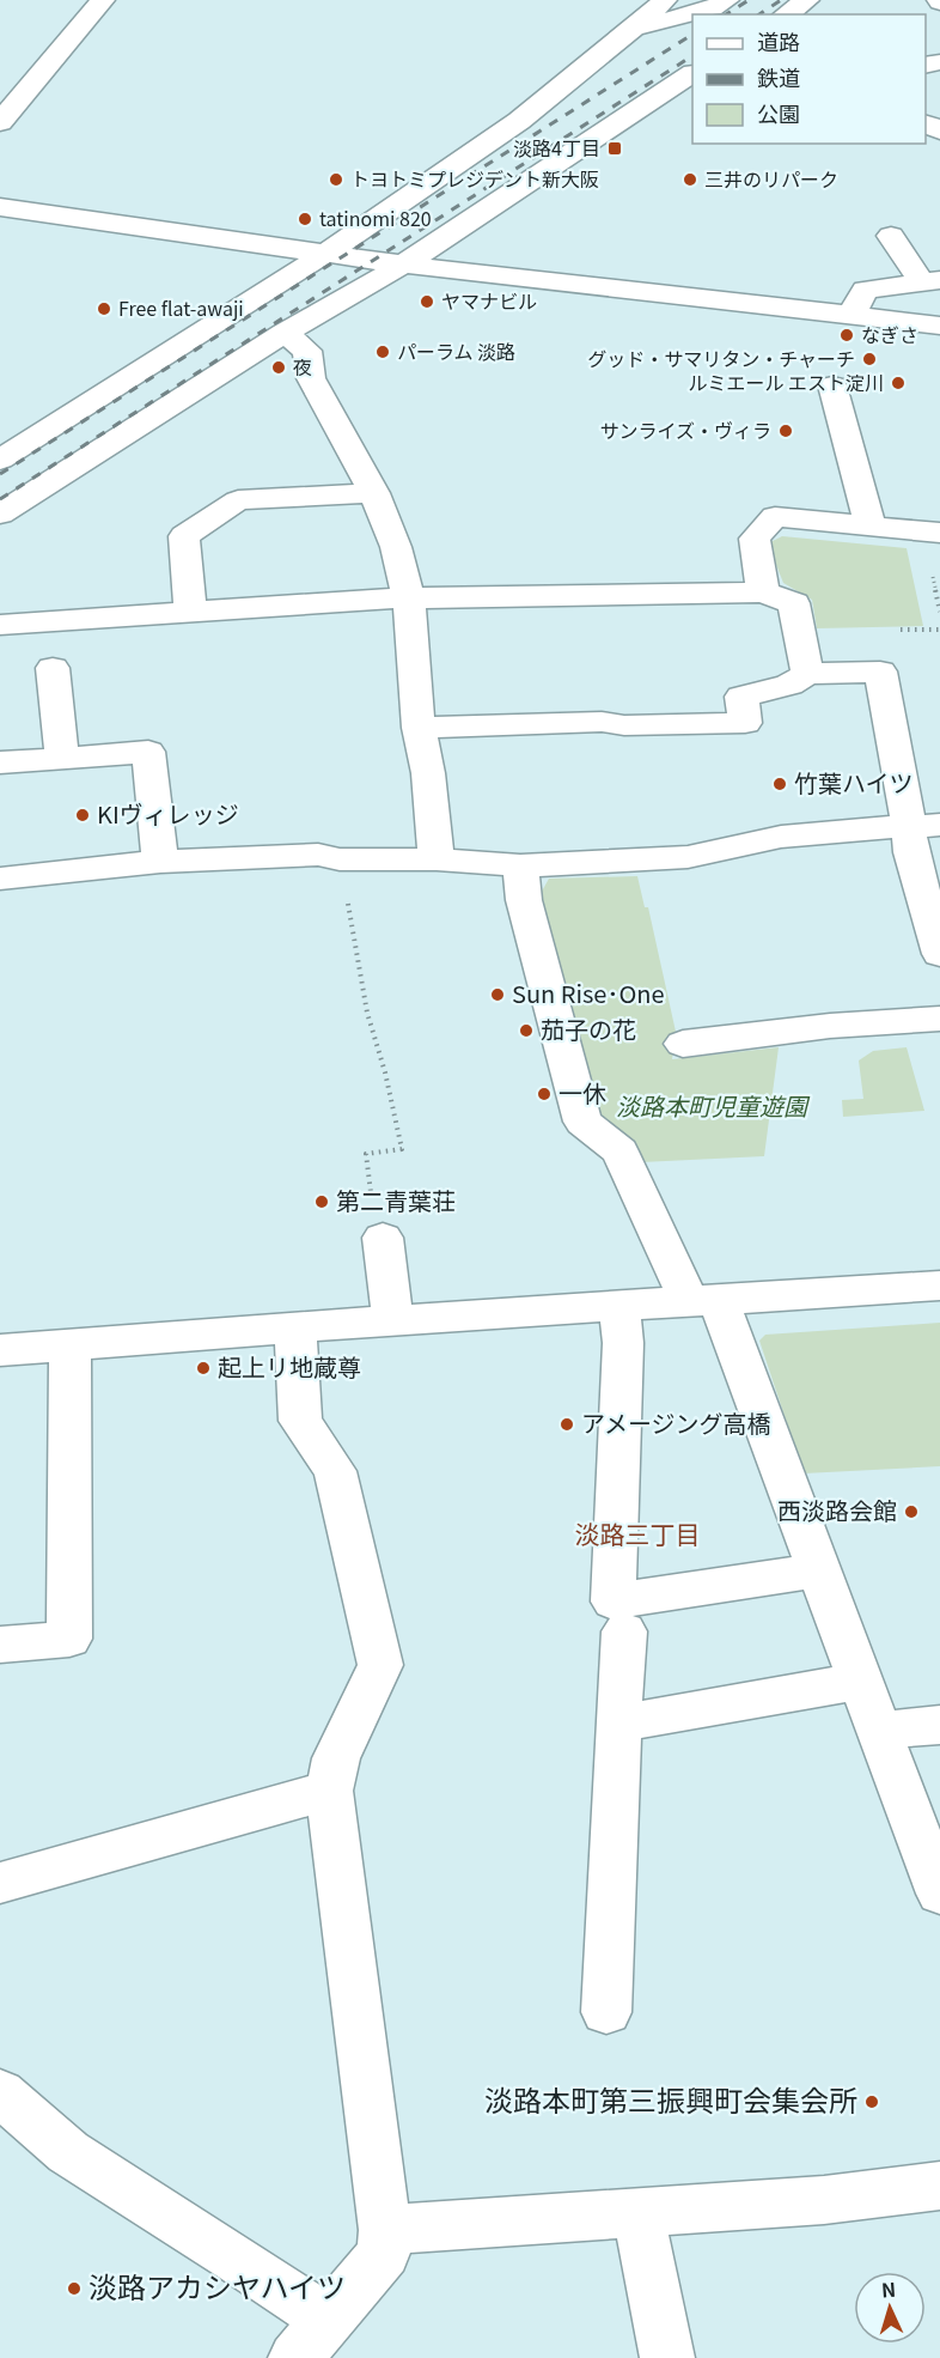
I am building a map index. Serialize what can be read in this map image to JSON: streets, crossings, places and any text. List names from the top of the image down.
{
  "districts": ["淡路三丁目"],
  "parks": ["淡路本町児童遊園"],
  "places": {
    "transit": ["淡路4丁目"],
    "other": [
      "トヨトミプレジデント新大阪",
      "三井のリパーク",
      "tatinomi 820",
      "ヤマナビル",
      "Free flat-awaji",
      "なぎさ",
      "パーラム 淡路",
      "グッド・サマリタン・チャーチ",
      "夜",
      "ルミエール エスト淀川",
      "サンライズ・ヴィラ",
      "竹葉ハイツ",
      "KIヴィレッジ",
      "Sun Rise･One",
      "茄子の花",
      "一休",
      "第二青葉荘",
      "起上リ地蔵尊",
      "アメージング高橋",
      "西淡路会館",
      "淡路本町第三振興町会集会所",
      "淡路アカシヤハイツ"
    ]
  },
  "legend": ["道路", "鉄道", "公園"],
  "north": "top"
}
